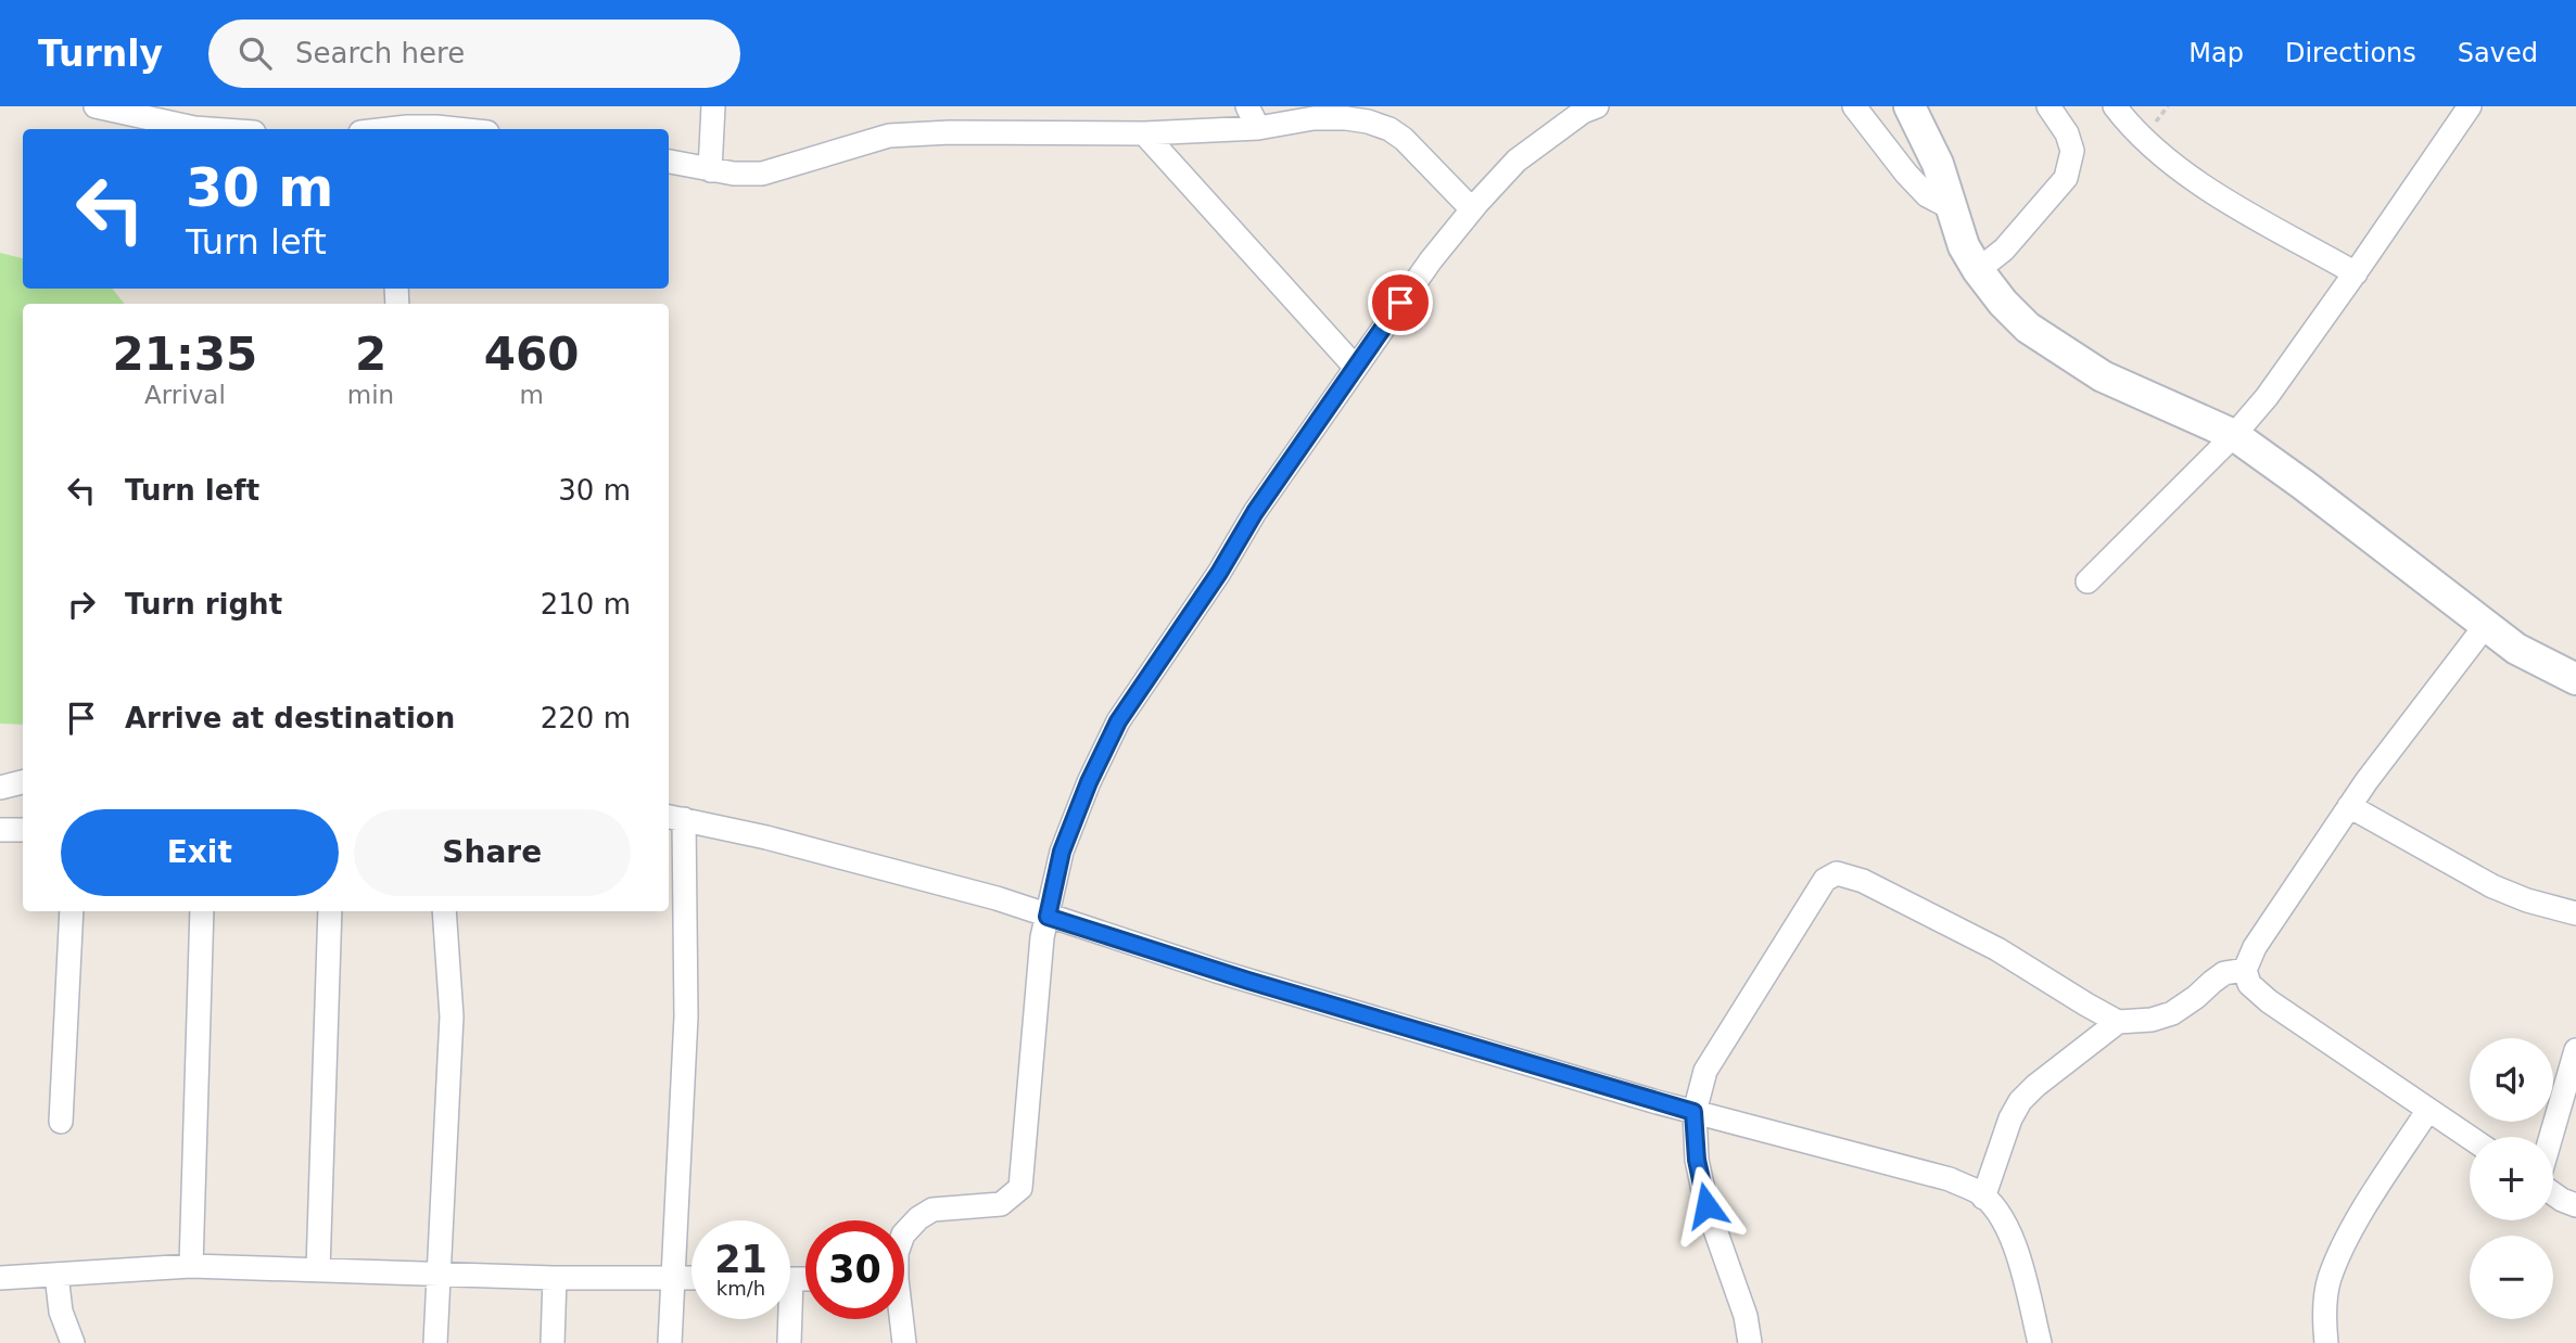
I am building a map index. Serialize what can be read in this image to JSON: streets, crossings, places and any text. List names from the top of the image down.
{
  "page": {
    "header": "Turnly",
    "search": "Search here",
    "nav": ["Map", "Directions", "Saved"],
    "turn": ["30 m", "Turn left"],
    "eta": [
      "21:35",
      "Arrival",
      "2",
      "min",
      "460",
      "m"
    ],
    "list": [
      {
        "name": "Turn left",
        "value": "30 m"
      },
      {
        "name": "Turn right",
        "value": "210 m"
      },
      {
        "name": "Arrive at destination",
        "value": "220 m"
      }
    ],
    "buttons": ["Exit", "Share"],
    "map_buttons": ["+", "−"],
    "speed": "21 km/h",
    "limit": "30"
  }
}
